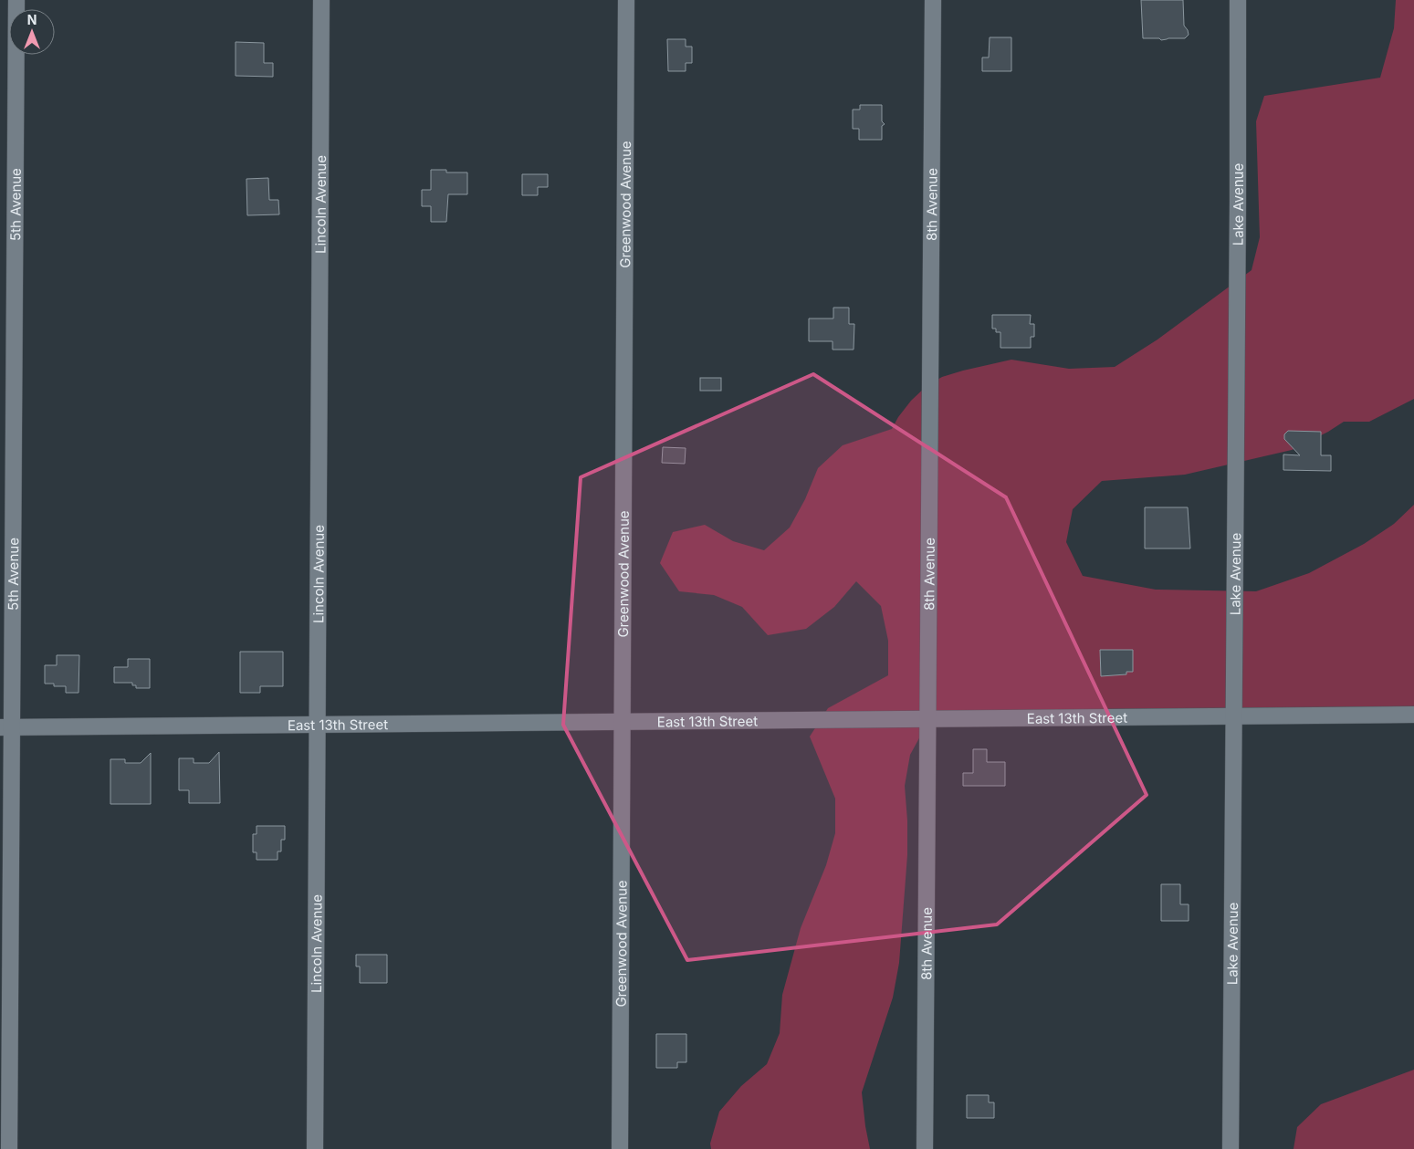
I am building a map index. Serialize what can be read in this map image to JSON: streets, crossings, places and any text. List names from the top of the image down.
{
  "streets": {
    "street": [
      "5th Avenue",
      "Lincoln Avenue",
      "Greenwood Avenue",
      "8th Avenue",
      "Lake Avenue",
      "East 13th Street"
    ]
  },
  "crossings": [
    ["5th Avenue", "East 13th Street"],
    ["Lincoln Avenue", "East 13th Street"],
    ["Greenwood Avenue", "East 13th Street"],
    ["8th Avenue", "East 13th Street"],
    ["Lake Avenue", "East 13th Street"]
  ],
  "north": "top"
}
